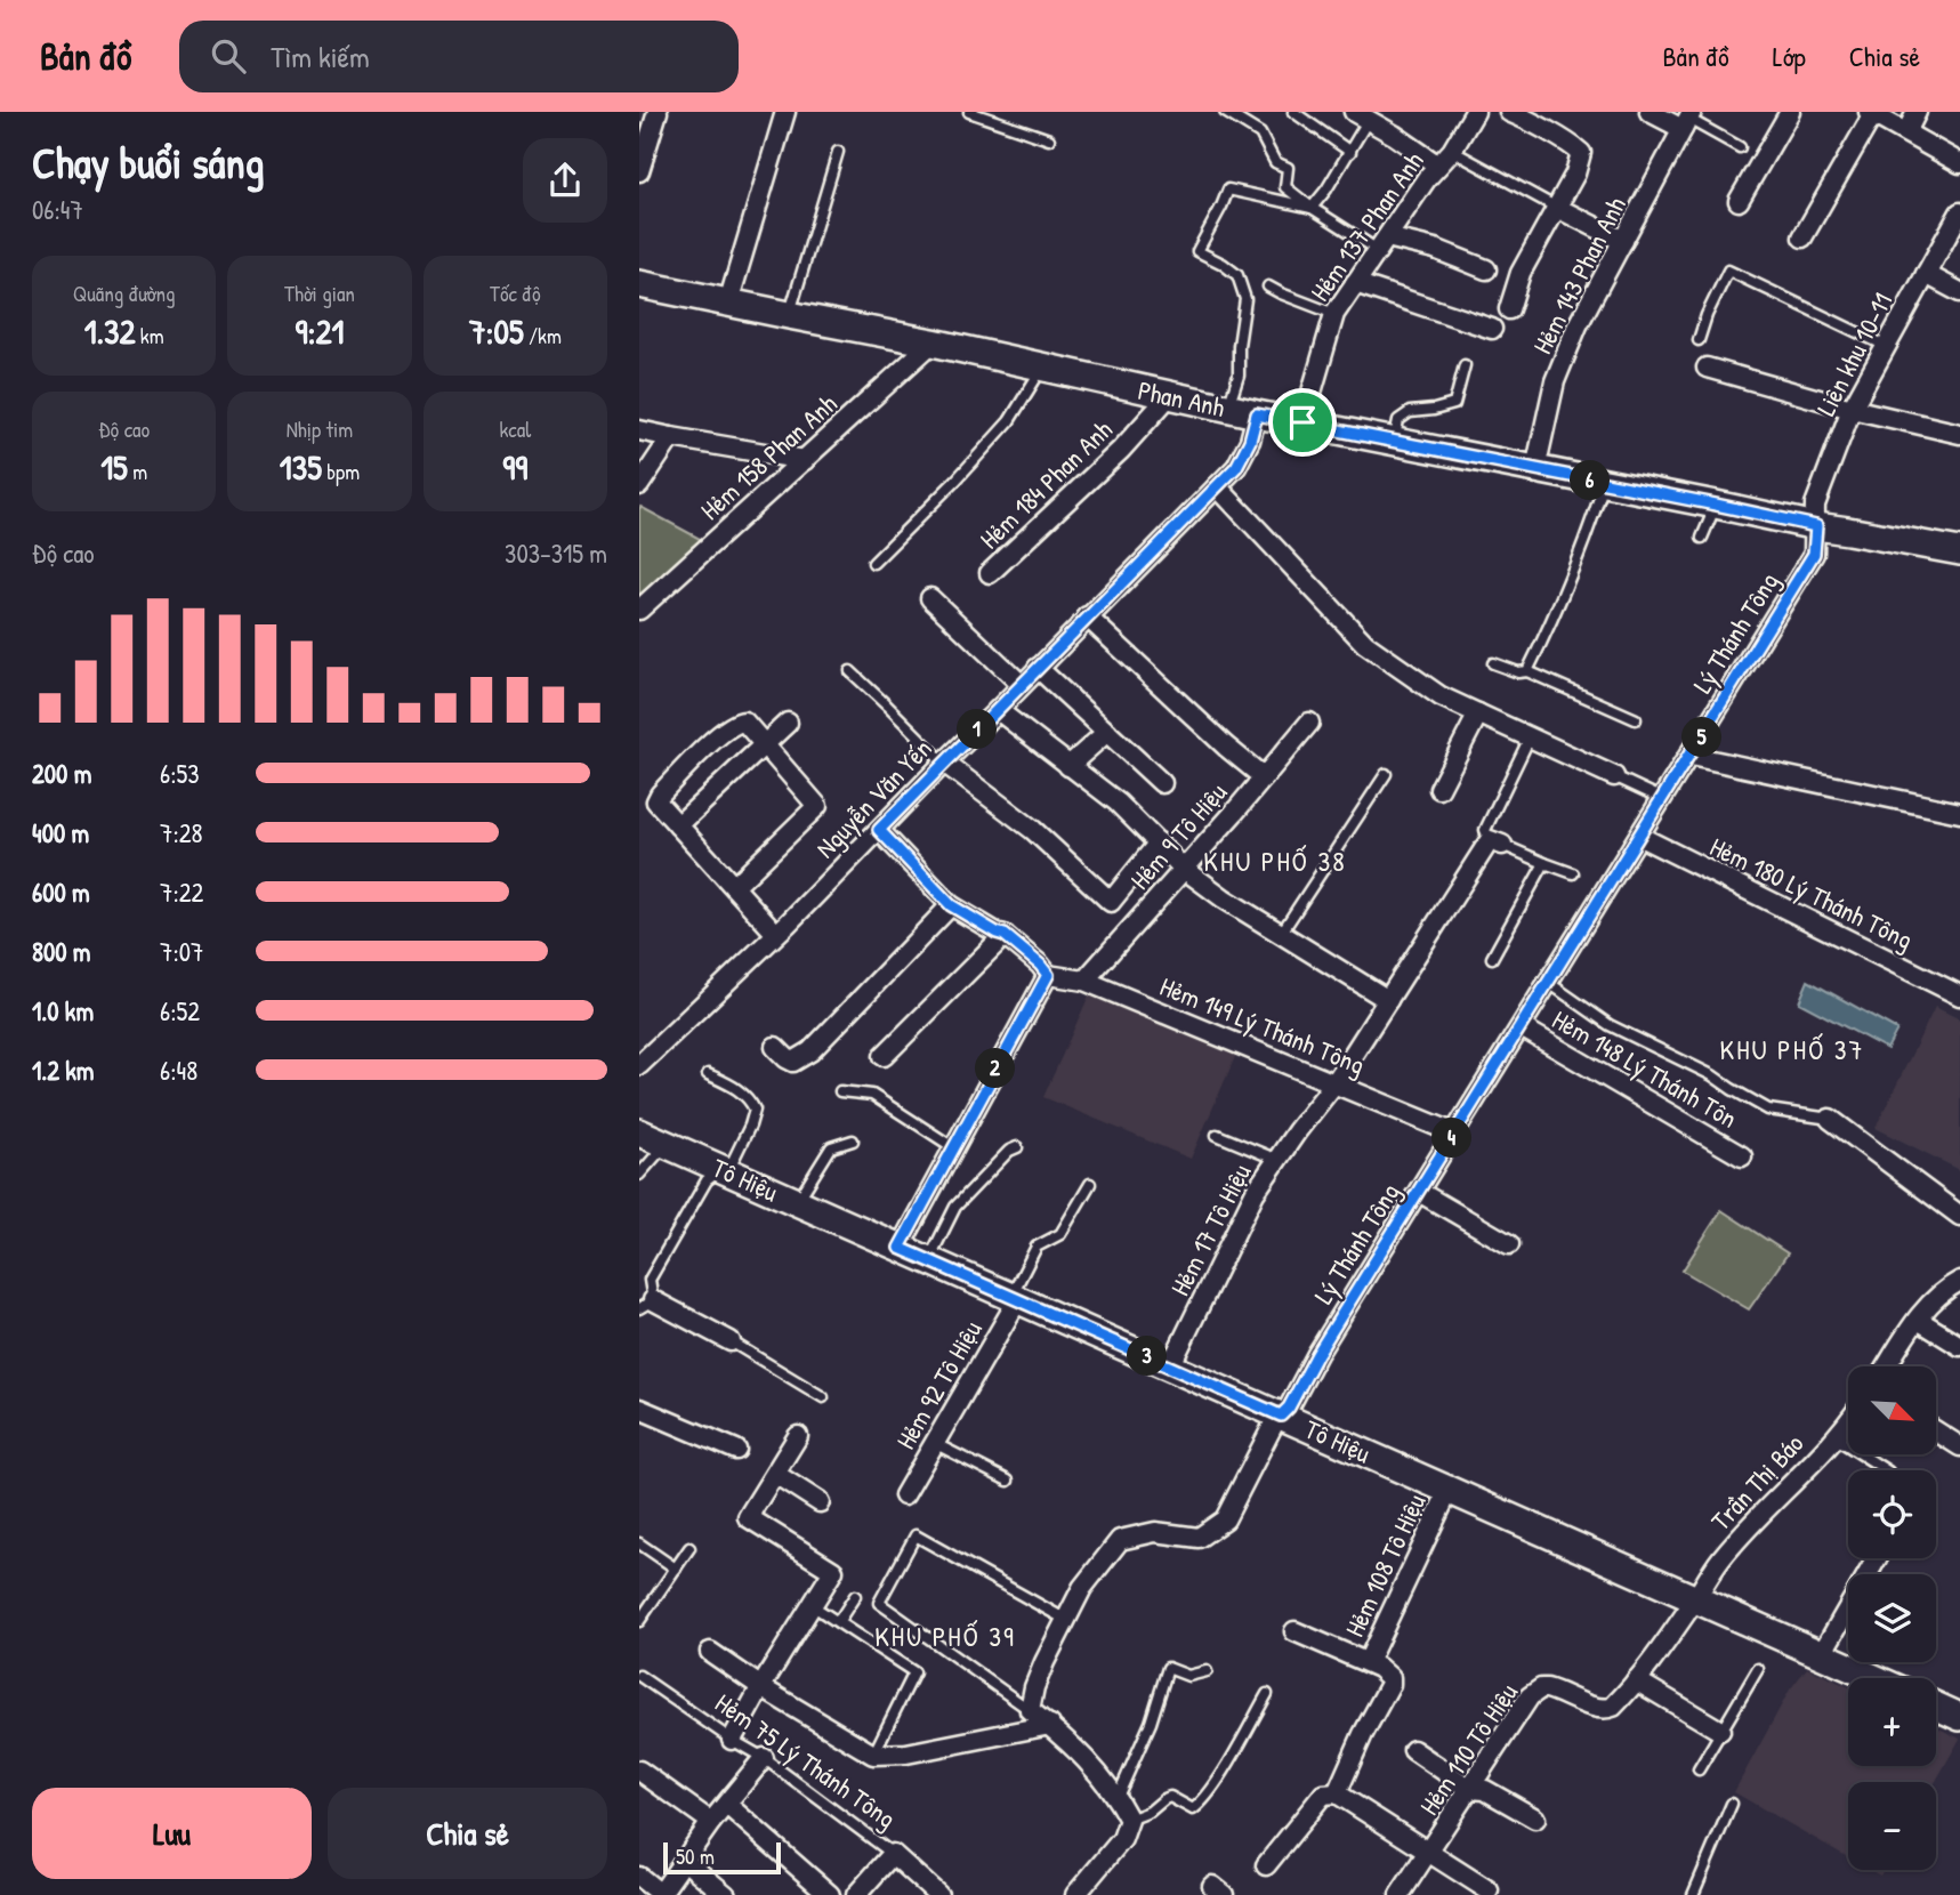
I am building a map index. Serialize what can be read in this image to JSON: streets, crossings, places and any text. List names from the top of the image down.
{
  "streets": {
    "street": [
      "Hẻm 137 Phan Anh",
      "Hẻm 143 Phan Anh",
      "Liên khu 10-11",
      "Phan Anh",
      "Hẻm 158 Phan Anh",
      "Hẻm 184 Phan Anh",
      "Lý Thánh Tông",
      "Nguyễn Văn Yến",
      "Hẻm 9 Tô Hiệu",
      "Hẻm 180 Lý Thánh Tông",
      "Hẻm 149 Lý Thánh Tông",
      "Hẻm 148 Lý Thánh Tôn",
      "Tô Hiệu",
      "Hẻm 17 Tô Hiệu",
      "Hẻm 92 Tô Hiệu",
      "Trần Thị Báo",
      "Hẻm 108 Tô Hiệu",
      "Hẻm 110 Tô Hiệu",
      "Hẻm 75 Lý Thánh Tông"
    ]
  },
  "crossings": [
    ["Hẻm 137 Phan Anh", "Phan Anh"],
    ["Hẻm 143 Phan Anh", "Phan Anh"],
    ["Liên khu 10-11", "Phan Anh"],
    ["Liên khu 10-11", "Lý Thánh Tông"],
    ["Phan Anh", "Hẻm 158 Phan Anh"],
    ["Phan Anh", "Hẻm 184 Phan Anh"],
    ["Phan Anh", "Lý Thánh Tông"],
    ["Phan Anh", "Nguyễn Văn Yến"],
    ["Lý Thánh Tông", "Hẻm 180 Lý Thánh Tông"],
    ["Lý Thánh Tông", "Hẻm 149 Lý Thánh Tông"],
    ["Lý Thánh Tông", "Hẻm 148 Lý Thánh Tôn"],
    ["Lý Thánh Tông", "Tô Hiệu"],
    ["Hẻm 9 Tô Hiệu", "Hẻm 149 Lý Thánh Tông"],
    ["Hẻm 149 Lý Thánh Tông", "Hẻm 17 Tô Hiệu"],
    ["Tô Hiệu", "Hẻm 17 Tô Hiệu"],
    ["Tô Hiệu", "Hẻm 92 Tô Hiệu"],
    ["Tô Hiệu", "Trần Thị Báo"],
    ["Tô Hiệu", "Hẻm 108 Tô Hiệu"],
    ["Tô Hiệu", "Hẻm 110 Tô Hiệu"],
    ["Trần Thị Báo", "Hẻm 110 Tô Hiệu"]
  ],
  "districts": ["KHU PHỐ 38", "KHU PHỐ 37", "KHU PHỐ 39"],
  "scale_bar": "50 m",
  "north": "bottom right",
  "page": {
    "header": "Bản đồ",
    "search": "Tìm kiếm",
    "nav": ["Bản đồ", "Lớp", "Chia sẻ"],
    "heading": ["Chạy buổi sáng", "06:47"],
    "stats": [
      ["Quãng đường", "1.32 km"],
      ["Thời gian", "9:21"],
      ["Tốc độ", "7:05 /km"],
      ["Độ cao", "15 m"],
      ["Nhịp tim", "135 bpm"],
      ["kcal", "99"]
    ],
    "pins": [
      "6",
      "1",
      "5",
      "2",
      "4",
      "3"
    ],
    "chart": ["Độ cao", "303–315 m"],
    "list": [
      {
        "name": "200 m",
        "note": "6:53"
      },
      {
        "name": "400 m",
        "note": "7:28"
      },
      {
        "name": "600 m",
        "note": "7:22"
      },
      {
        "name": "800 m",
        "note": "7:07"
      },
      {
        "name": "1.0 km",
        "note": "6:52"
      },
      {
        "name": "1.2 km",
        "note": "6:48"
      }
    ],
    "map_buttons": ["+", "−"],
    "buttons": ["Lưu", "Chia sẻ"],
    "scale": "50 m"
  }
}
